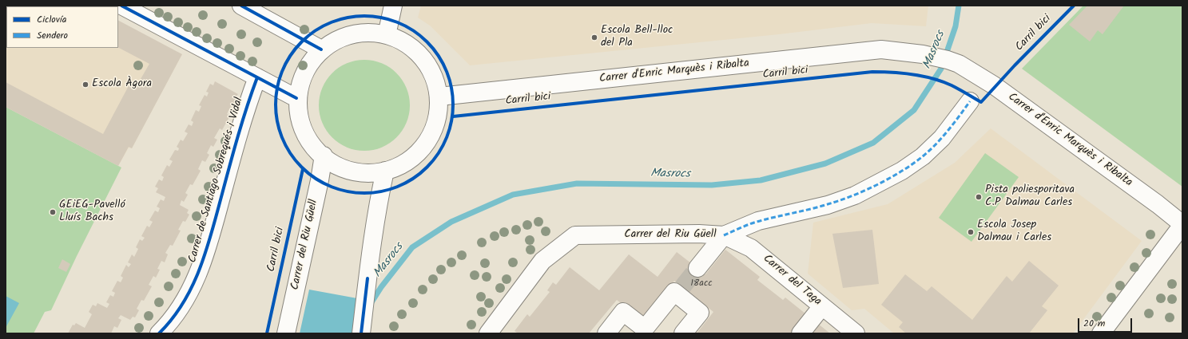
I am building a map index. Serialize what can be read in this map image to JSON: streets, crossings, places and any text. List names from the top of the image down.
{
  "streets": {
    "street": [
      "Carrer d'Enric Marquès i Ribalta",
      "Carrer de Santiago Sobrequés i Vidal",
      "Carrer del Riu Güell",
      "Carrer del Taga"
    ],
    "cycle path": ["Carril bici"]
  },
  "crossings": [
    ["Carrer del Riu Güell", "Carrer del Taga"]
  ],
  "water": ["Masrocs"],
  "places": [
    "Escola Bell-lloc del Pla",
    "Escola Àgora",
    "Pista poliesporitava C.P Dalmau Carles",
    "GEiEG-Pavelló Lluís Bachs",
    "Escola Josep Dalmau i Carles"
  ],
  "house_numbers": ["18acc"],
  "legend": ["Ciclovía", "Sendero"],
  "scale_bar": "20 m"
}
